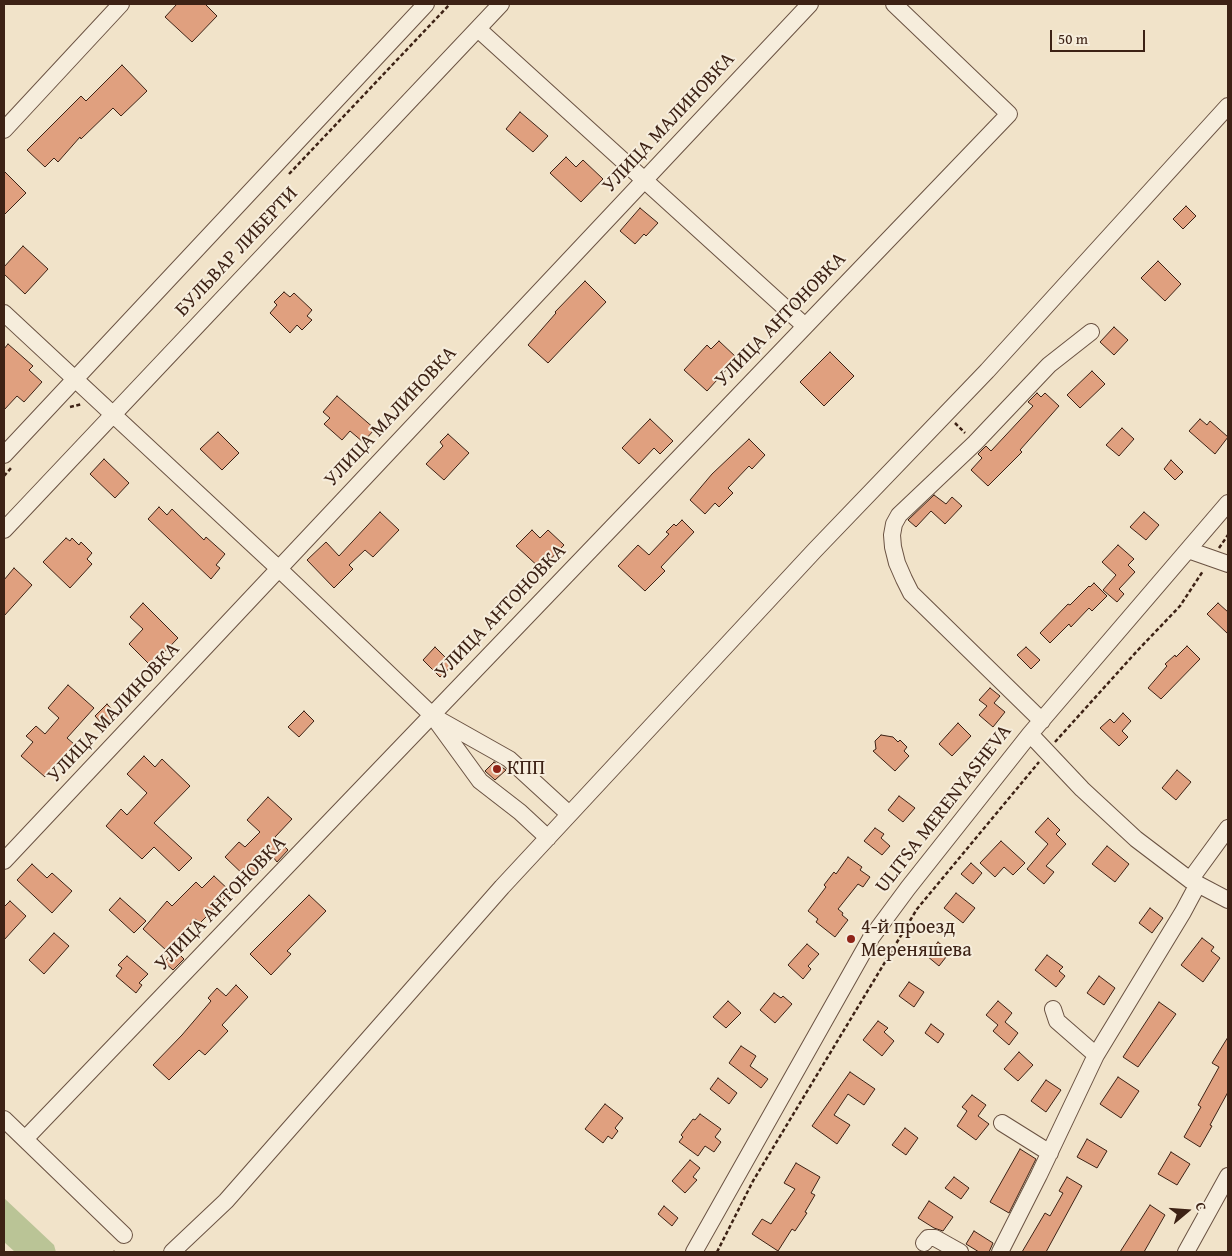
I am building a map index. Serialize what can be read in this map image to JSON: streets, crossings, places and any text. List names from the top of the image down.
{
  "streets": {
    "street": [
      "УЛИЦА МАЛИНОВКА",
      "БУЛЬВАР ЛИБЕРТИ",
      "УЛИЦА АНТОНОВКА",
      "ULITSA MERENYASHEVA"
    ]
  },
  "places": ["КПП", "4-й проезд Мереняшева"],
  "scale_bar": "50 m",
  "north": "right"
}
